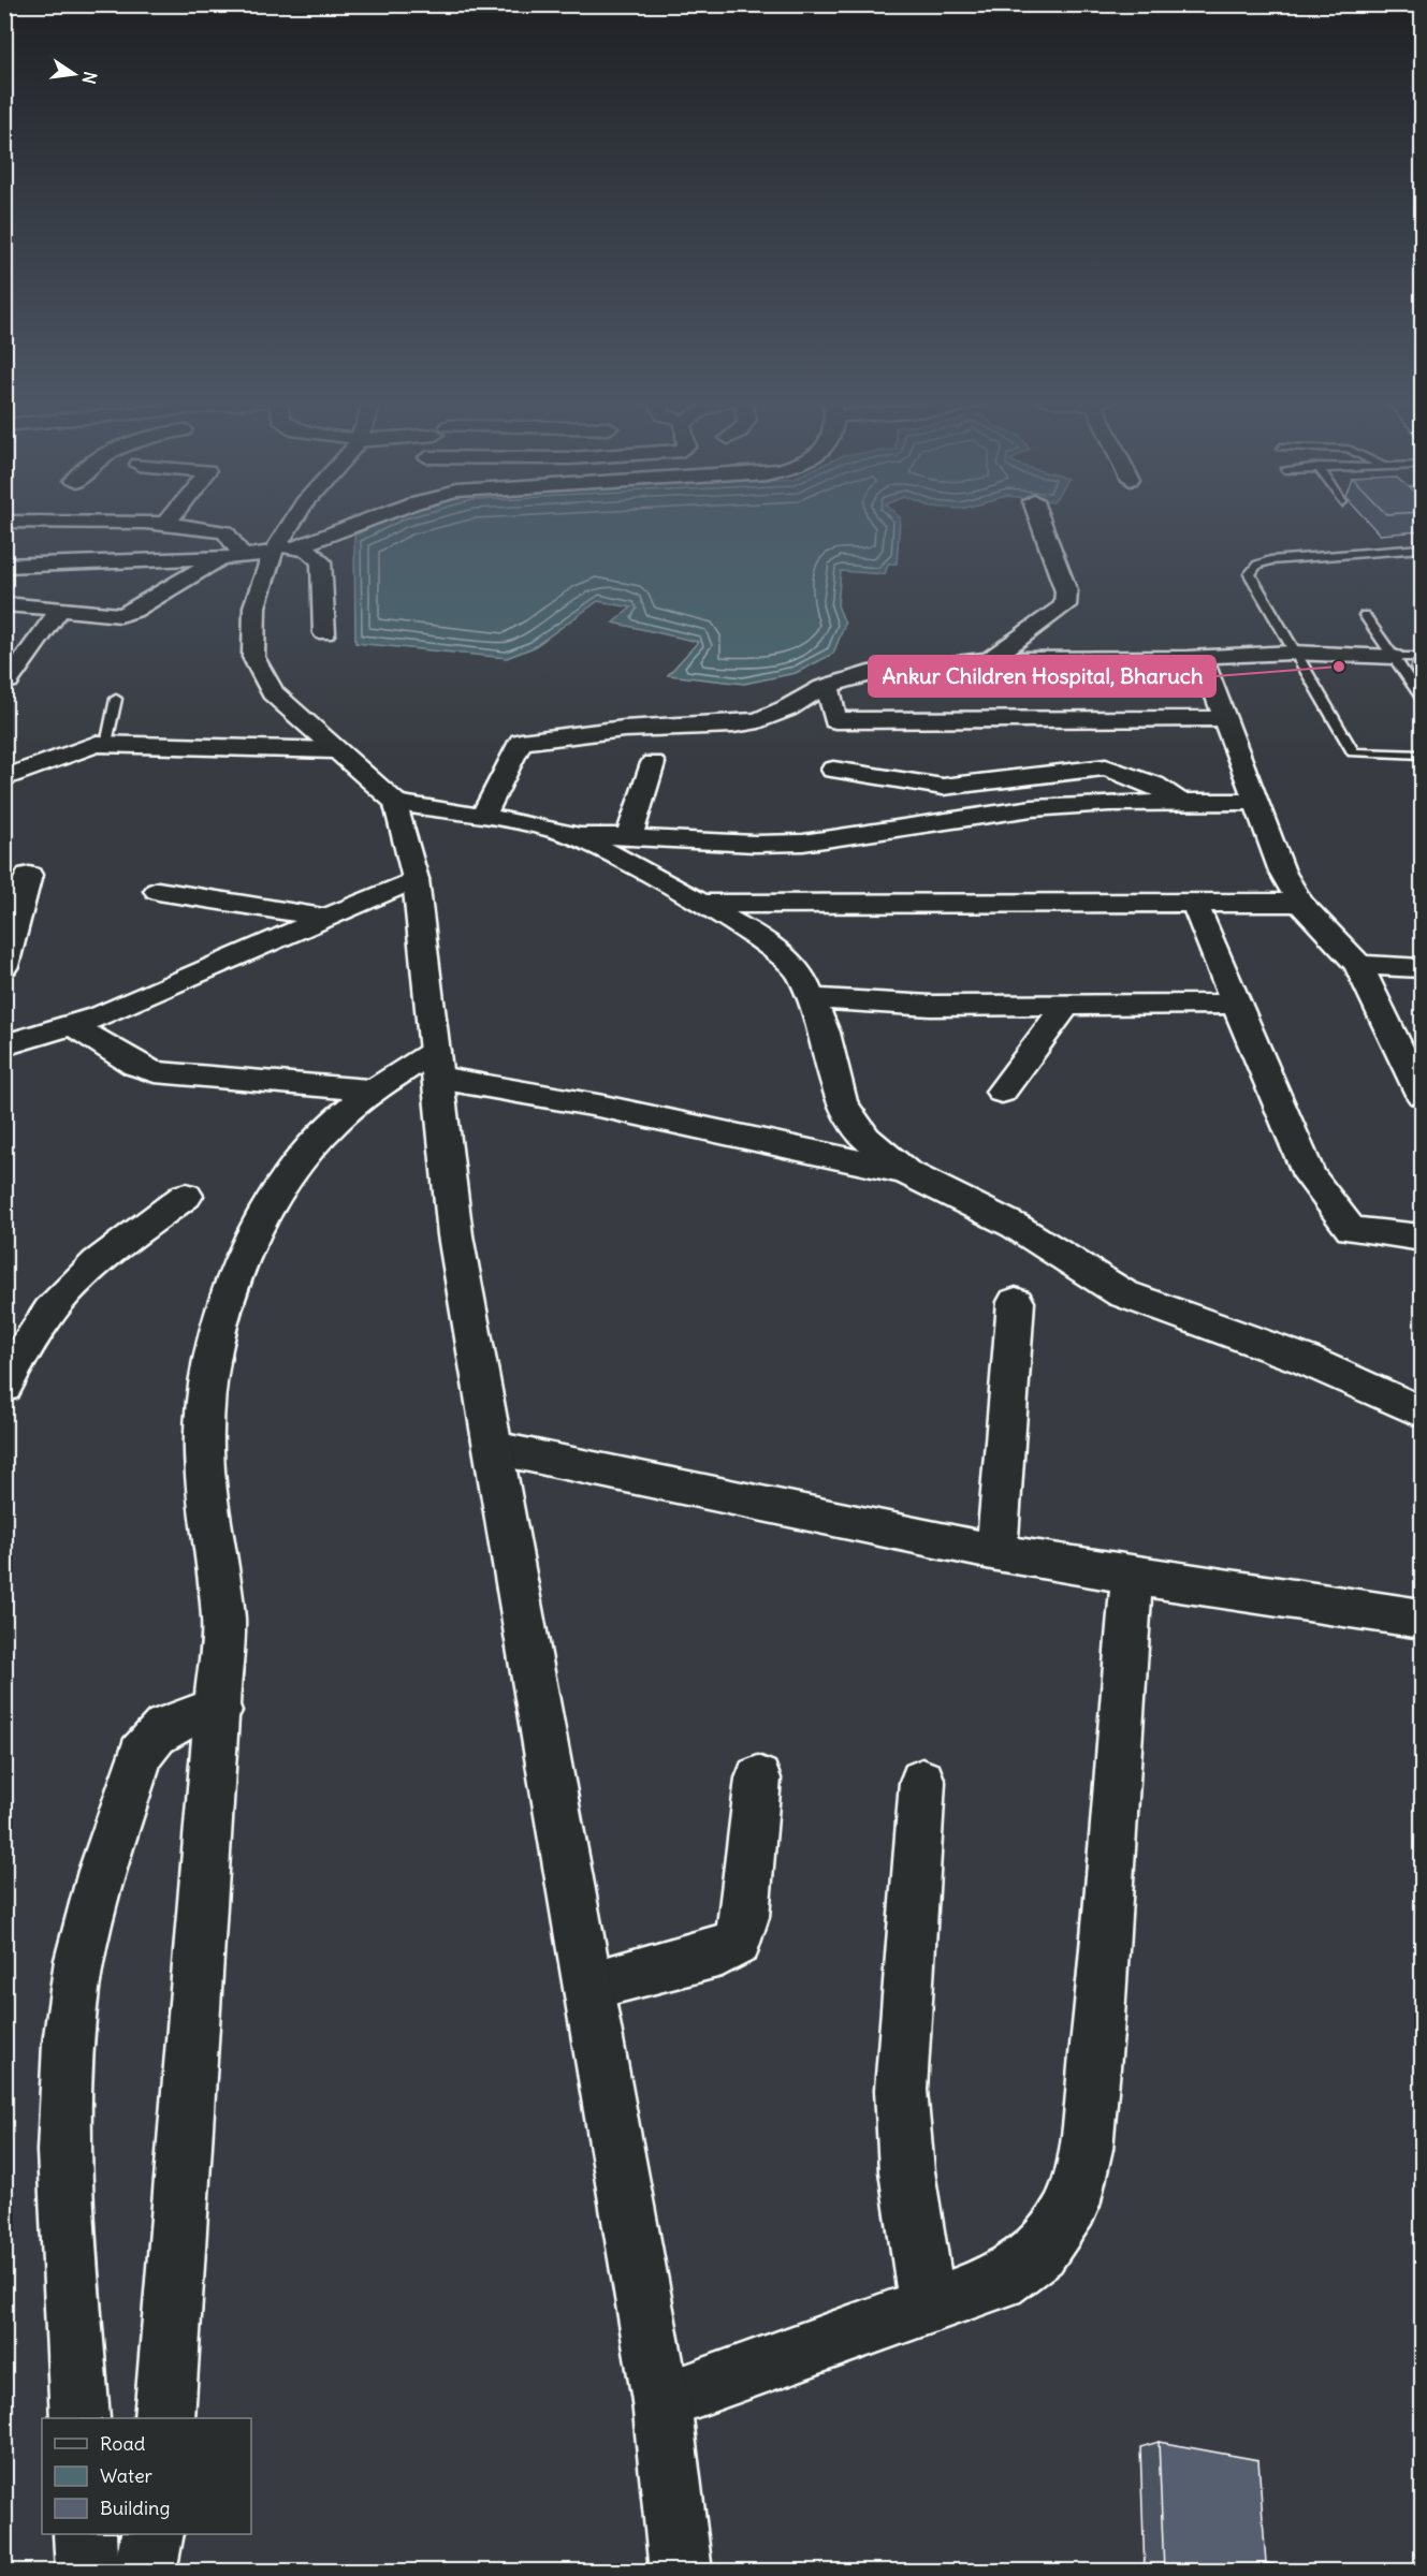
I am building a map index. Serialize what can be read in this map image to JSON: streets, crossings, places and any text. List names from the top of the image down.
{
  "places": ["Ankur Children Hospital, Bharuch"],
  "legend": ["Road", "Water", "Building"],
  "north": "right"
}
